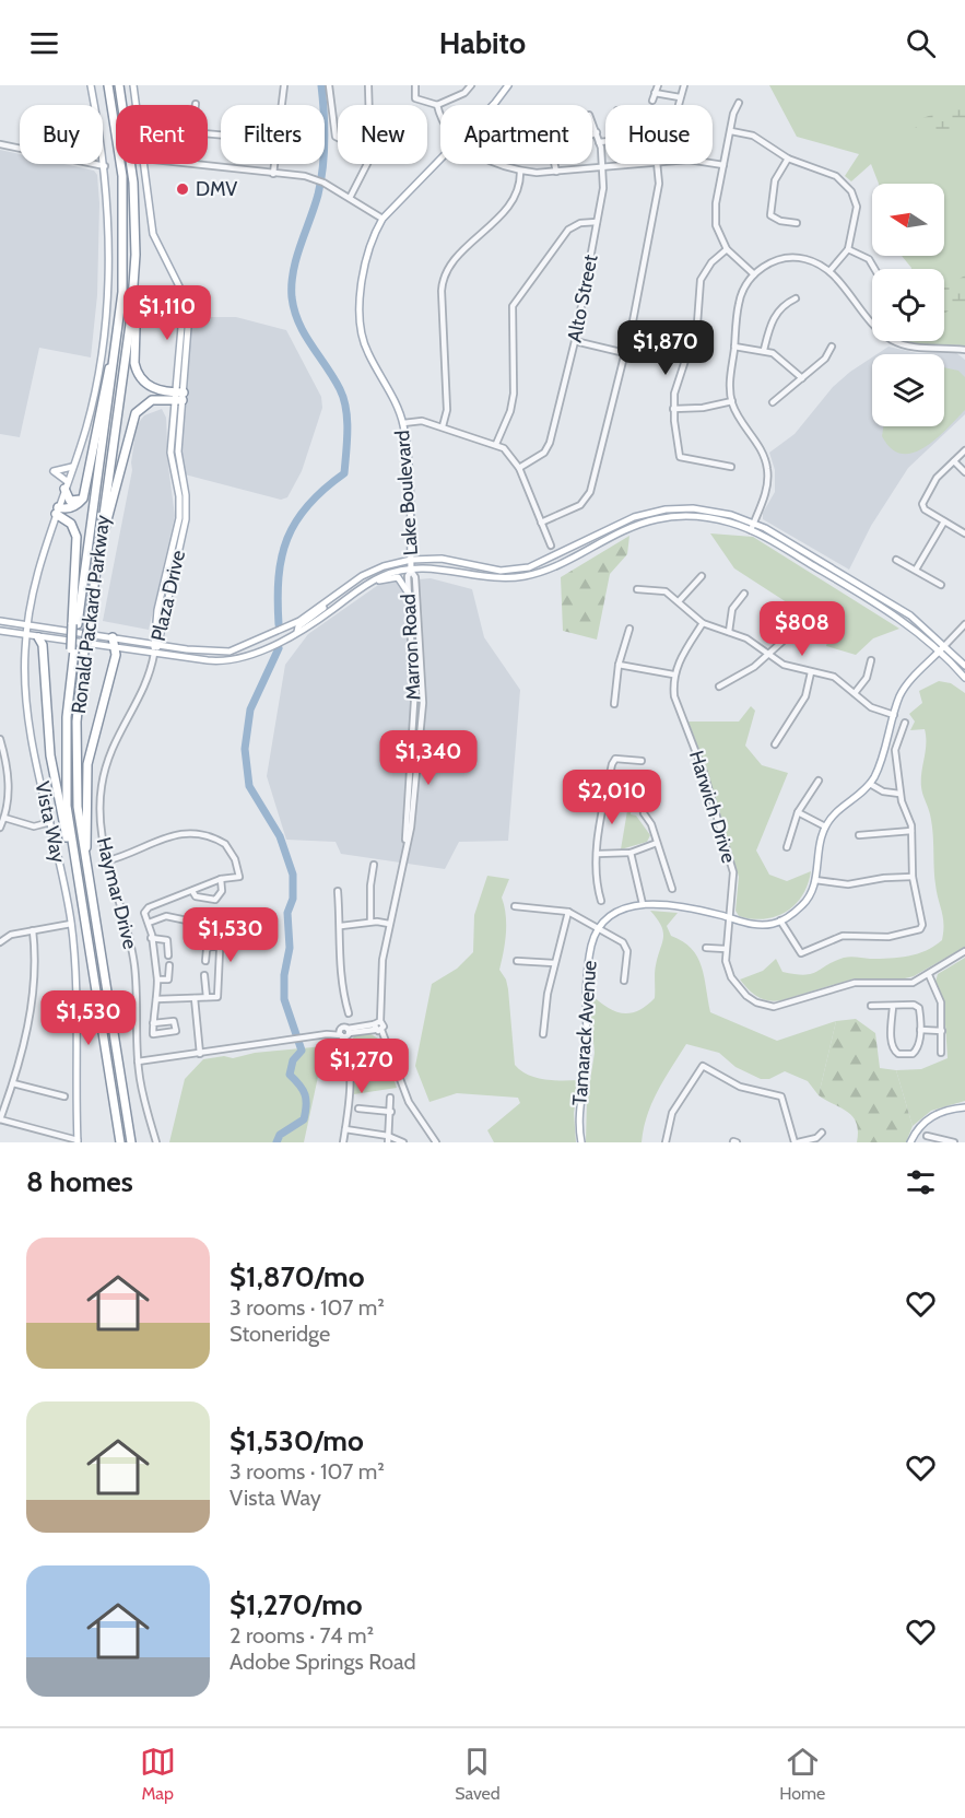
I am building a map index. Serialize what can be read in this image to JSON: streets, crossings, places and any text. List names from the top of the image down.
{
  "streets": {
    "highway": ["Ronald Packard Parkway"],
    "main road": [
      "Lake Boulevard",
      "Plaza Drive",
      "Vista Way",
      "Tamarack Avenue"
    ],
    "street": [
      "Alto Street",
      "Marron Road",
      "Harwich Drive",
      "Haymar Drive"
    ]
  },
  "crossings": [
    ["Lake Boulevard", "Marron Road"],
    ["Plaza Drive", "Haymar Drive"]
  ],
  "places": ["DMV"],
  "north": "left",
  "page": {
    "header": "Habito",
    "chip": [
      "Buy",
      "Rent",
      "Filters",
      "New",
      "Apartment",
      "House"
    ],
    "price": [
      "$1,110",
      "$1,870",
      "$808",
      "$1,340",
      "$2,010",
      "$1,530",
      "$1,530",
      "$1,270"
    ],
    "heading": "8 homes",
    "list": [
      {
        "name": "$1,870/mo",
        "note": "3 rooms · 107 m² · Stoneridge"
      },
      {
        "name": "$1,530/mo",
        "note": "3 rooms · 107 m² · Vista Way"
      },
      {
        "name": "$1,270/mo",
        "note": "2 rooms · 74 m² · Adobe Springs Road"
      }
    ],
    "tabs": ["Map", "Saved", "Home"]
  }
}
